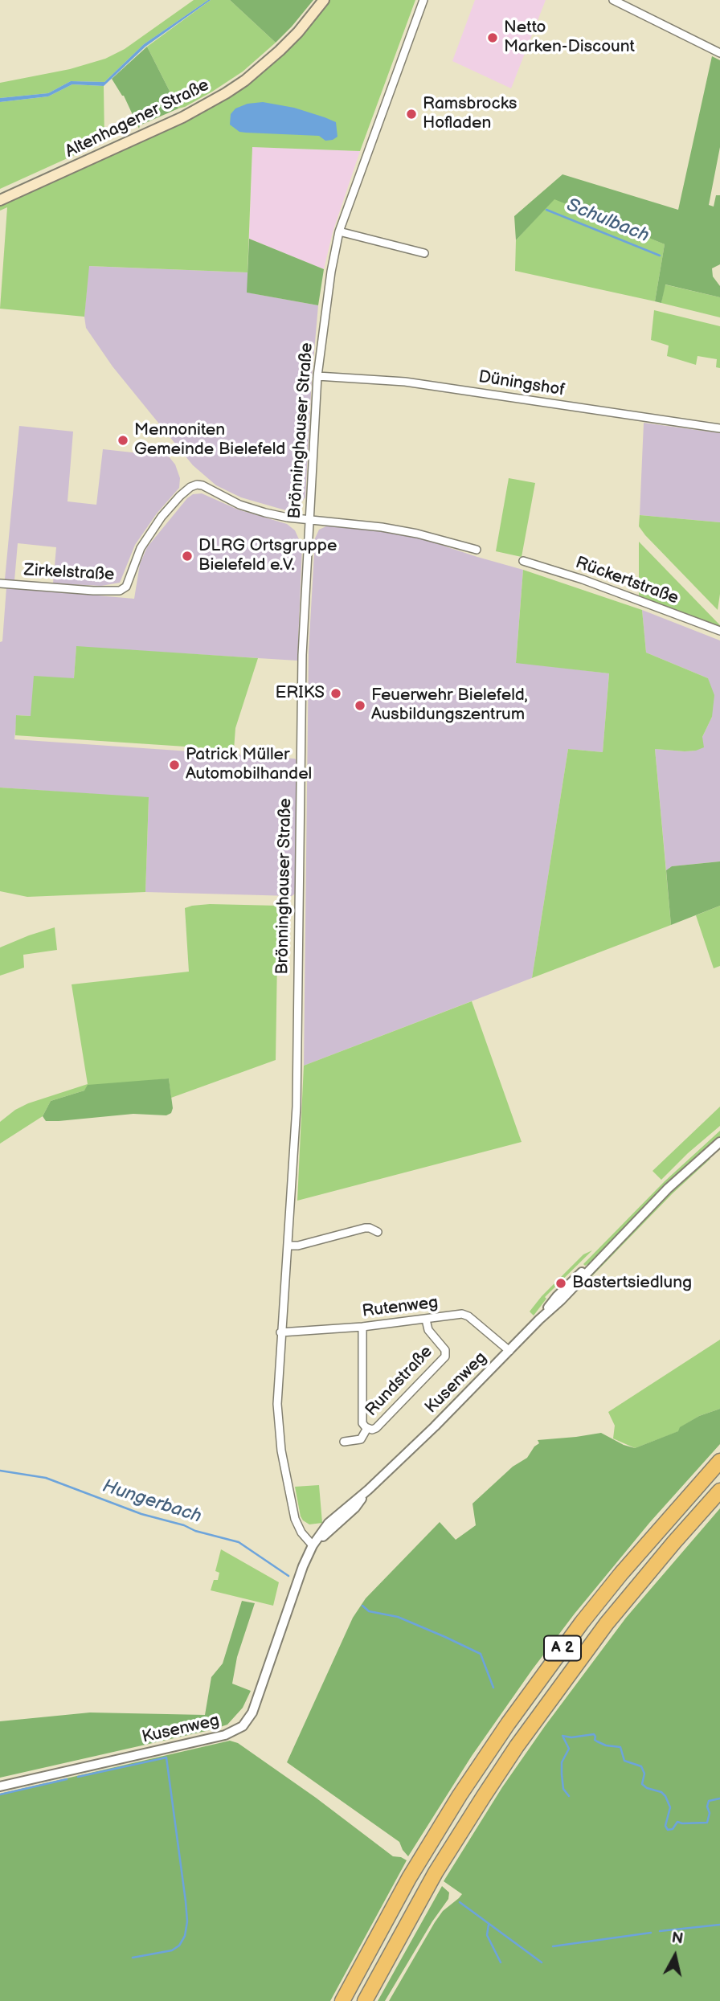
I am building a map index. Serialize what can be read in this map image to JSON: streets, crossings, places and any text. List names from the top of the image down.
{
  "streets": {
    "highway": ["A 2"],
    "main road": ["Altenhagener Straße"],
    "street": [
      "Düningshof",
      "Brönninghauser Straße",
      "Zirkelstraße",
      "Rückertstraße",
      "Rutenweg",
      "Rundstraße",
      "Kusenweg"
    ]
  },
  "crossings": [
    ["Düningshof", "Brönninghauser Straße"],
    ["Brönninghauser Straße", "Zirkelstraße"],
    ["Brönninghauser Straße", "Rutenweg"],
    ["Brönninghauser Straße", "Kusenweg"],
    ["Rutenweg", "Rundstraße"],
    ["Rutenweg", "Kusenweg"]
  ],
  "water": ["Schulbach", "Hungerbach"],
  "places": [
    "Netto Marken-Discount",
    "Ramsbrocks Hofladen",
    "Mennoniten Gemeinde Bielefeld",
    "DLRG Ortsgruppe Bielefeld e.V.",
    "ERIKS",
    "Feuerwehr Bielefeld, Ausbildungszentrum",
    "Patrick Müller Automobilhandel",
    "Bastertsiedlung"
  ],
  "north": "top"
}
